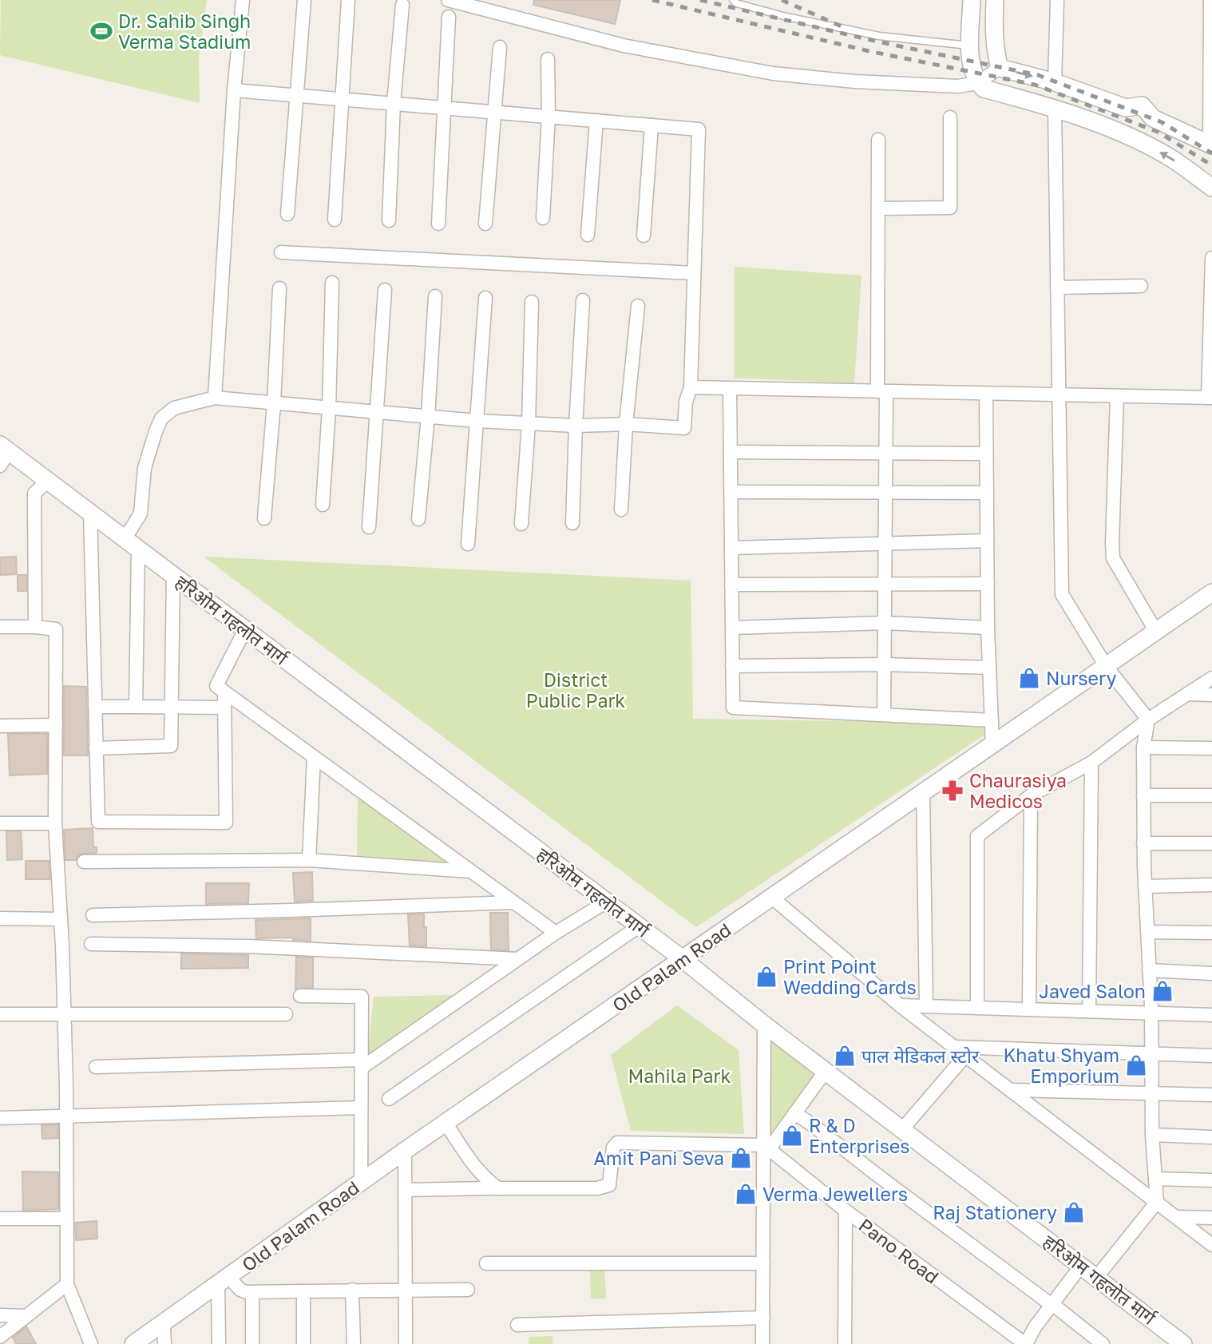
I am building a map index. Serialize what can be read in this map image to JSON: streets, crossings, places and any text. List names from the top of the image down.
{
  "streets": {
    "street": ["हरिओम गहलोत मार्ग", "Old Palam Road", "Pano Road"]
  },
  "crossings": [
    ["हरिओम गहलोत मार्ग", "Old Palam Road"]
  ],
  "parks": ["District Public Park", "Mahila Park"],
  "places": {
    "sports": ["Dr. Sahib Singh Verma Stadium"],
    "shop": [
      "Nursery",
      "Print Point Wedding Cards",
      "Javed Salon",
      "पाल मेडिकल स्टोर",
      "Khatu Shyam Emporium",
      "R & D Enterprises",
      "Amit Pani Seva",
      "Verma Jewellers",
      "Raj Stationery"
    ],
    "pharmacy": ["Chaurasiya Medicos"]
  }
}
